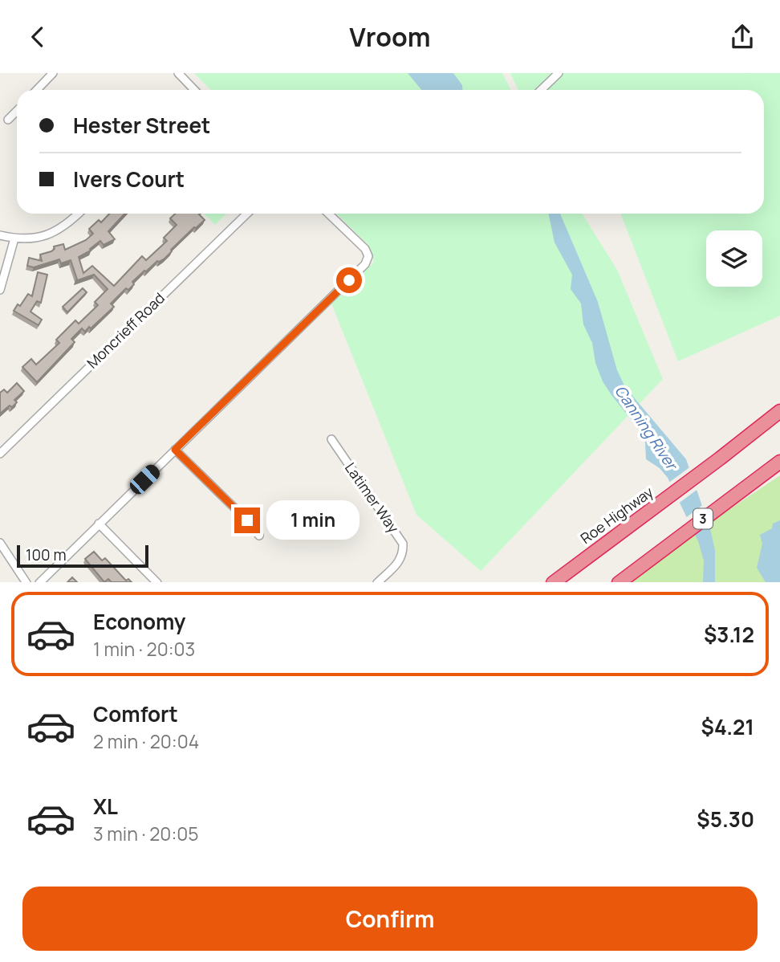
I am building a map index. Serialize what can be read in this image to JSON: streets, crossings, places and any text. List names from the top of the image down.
{
  "streets": {
    "highway": ["Roe Highway", "3"],
    "street": ["Moncrieff Road", "Latimer Way"]
  },
  "water": ["Canning River"],
  "scale_bar": "100 m",
  "page": {
    "header": "Vroom",
    "banner": ["Hester Street", "Ivers Court"],
    "bubble": "1 min",
    "scale": "100 m",
    "list": [
      {
        "name": "Economy",
        "note": "1 min · 20:03",
        "value": "$3.12"
      },
      {
        "name": "Comfort",
        "note": "2 min · 20:04",
        "value": "$4.21"
      },
      {
        "name": "XL",
        "note": "3 min · 20:05",
        "value": "$5.30"
      }
    ],
    "buttons": "Confirm"
  }
}
